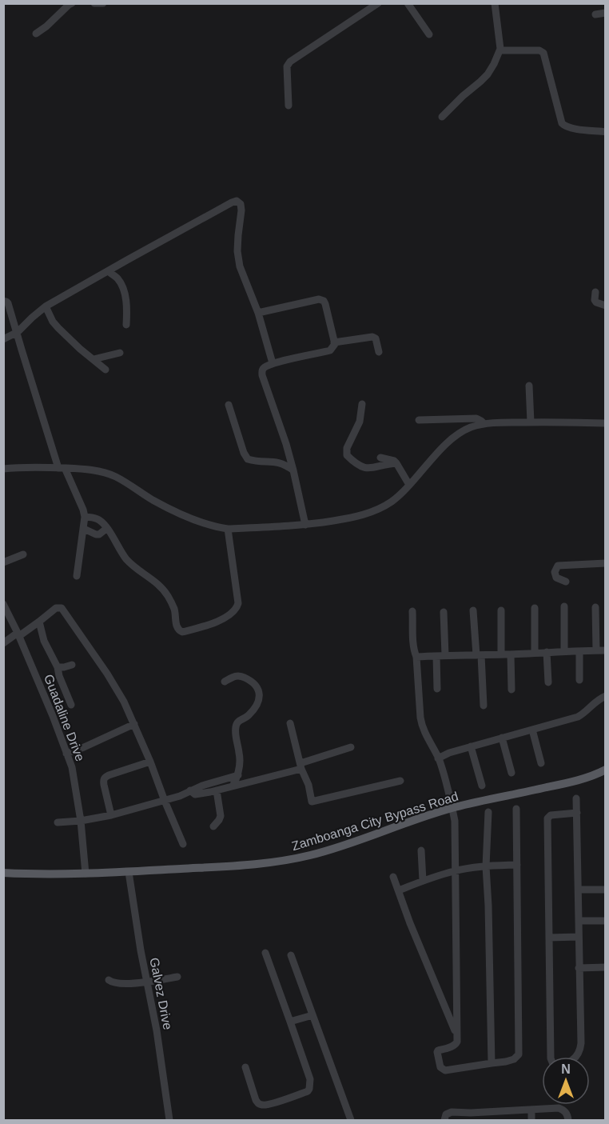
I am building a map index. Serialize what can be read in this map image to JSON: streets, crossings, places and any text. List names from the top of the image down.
{
  "streets": {
    "main road": ["Zamboanga City Bypass Road"],
    "street": ["Guadaline Drive", "Galvez Drive"]
  },
  "crossings": [
    ["Guadaline Drive", "Zamboanga City Bypass Road"],
    ["Zamboanga City Bypass Road", "Galvez Drive"]
  ],
  "north": "top"
}
